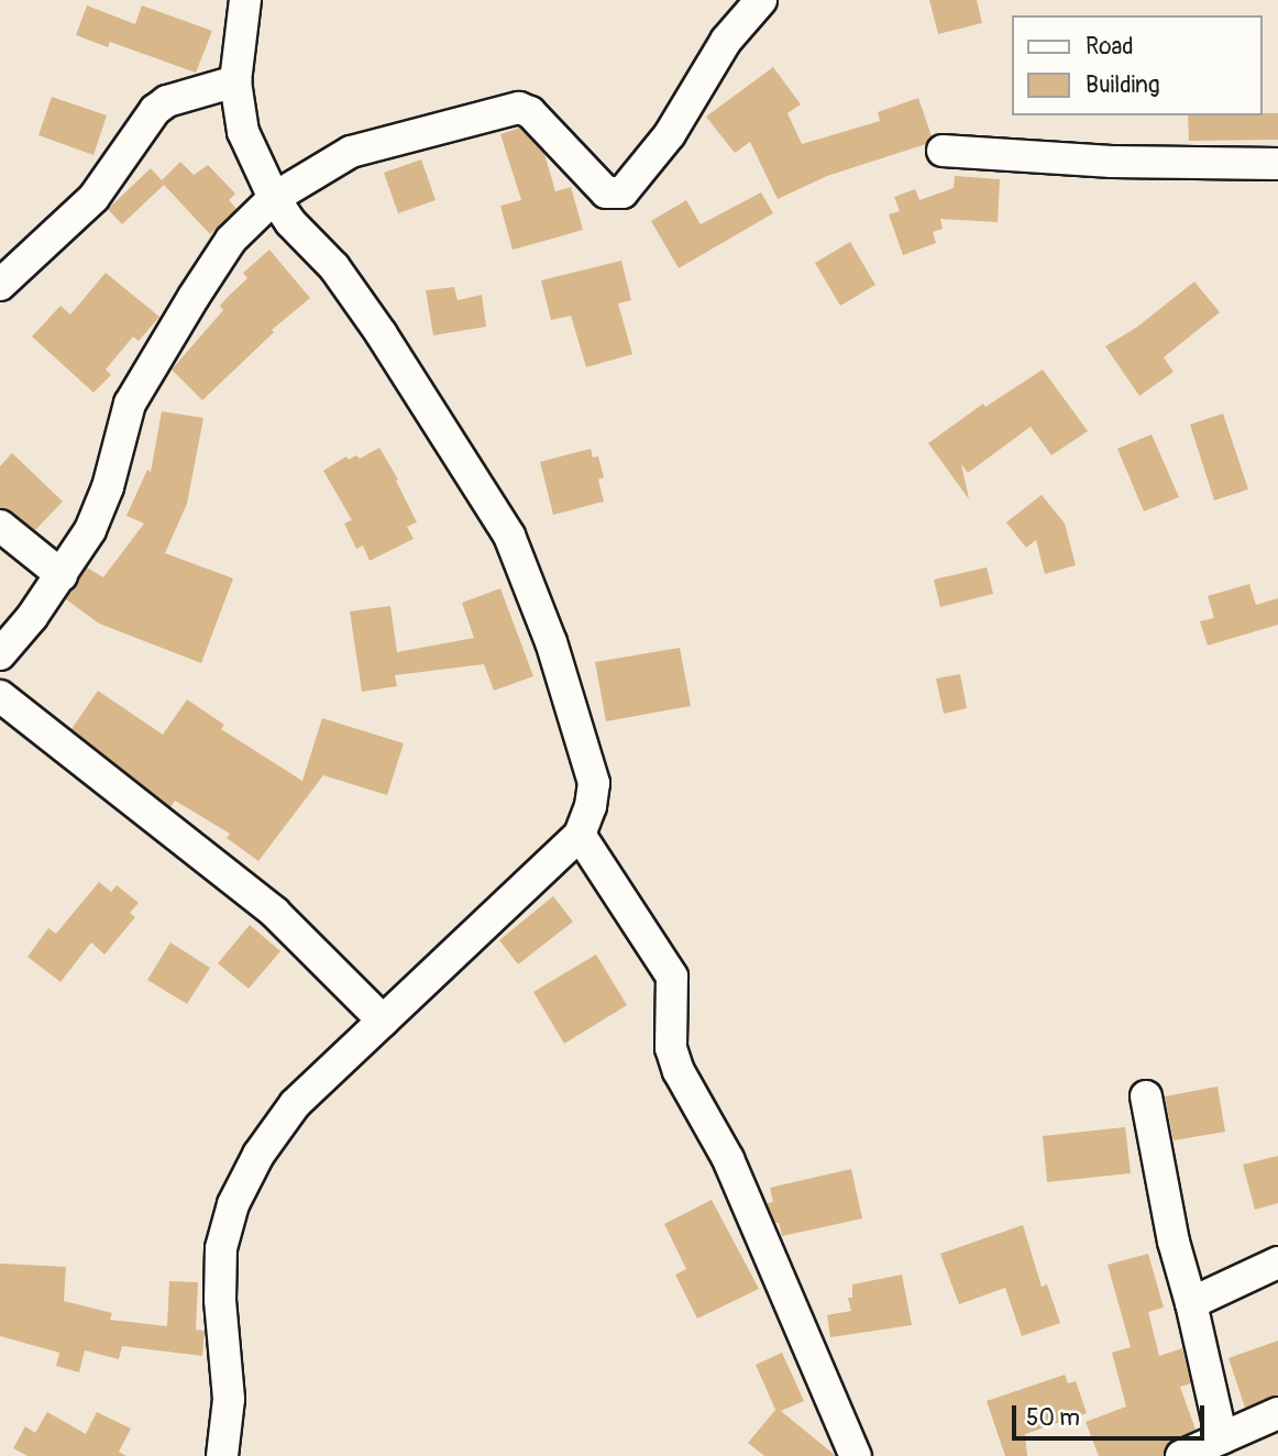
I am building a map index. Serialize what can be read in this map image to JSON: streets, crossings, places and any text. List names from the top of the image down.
{
  "legend": ["Road", "Building"],
  "scale_bar": "50 m"
}
